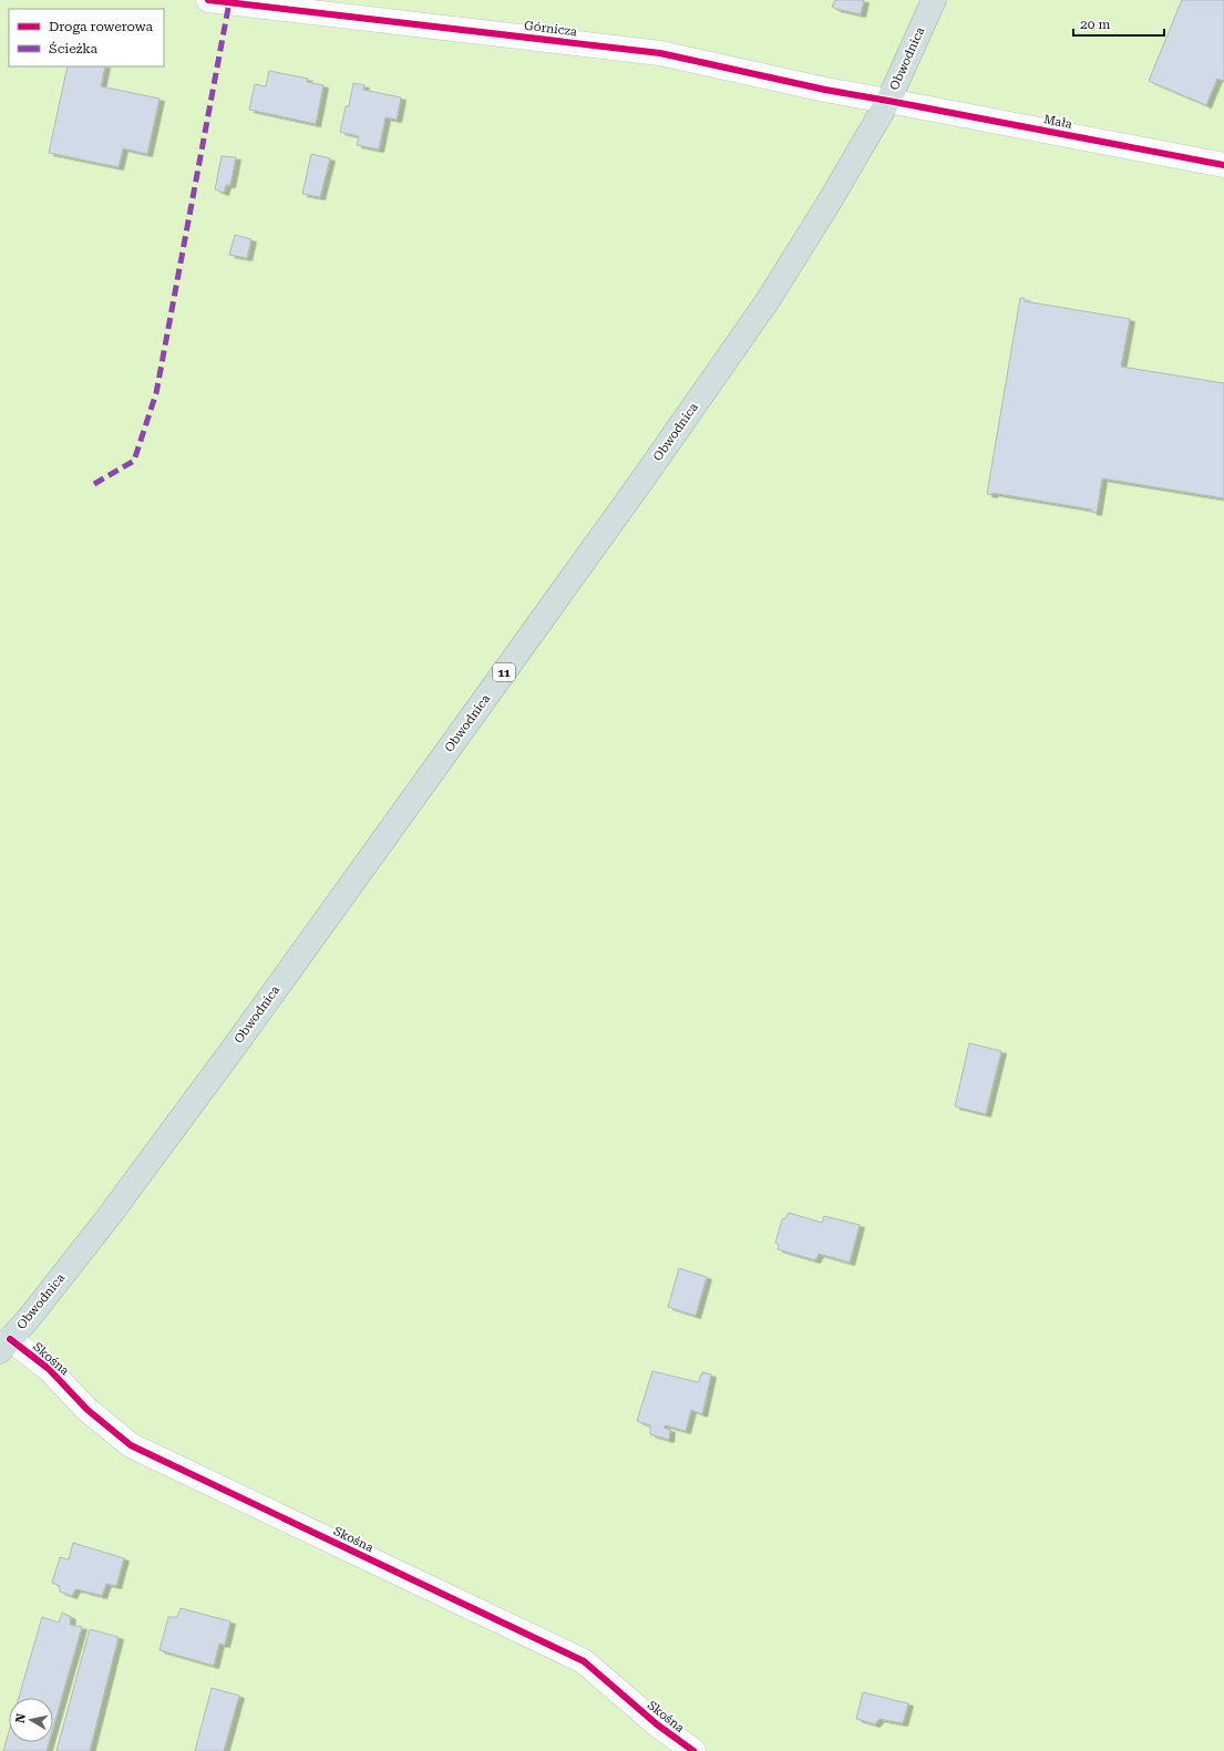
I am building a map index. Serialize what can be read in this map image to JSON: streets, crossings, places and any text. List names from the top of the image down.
{
  "streets": {
    "highway": ["Obwodnica", "11"],
    "street": ["Górnicza", "Mała", "Skośna"]
  },
  "crossings": [
    ["Górnicza", "Obwodnica"],
    ["Górnicza", "Mała"],
    ["Obwodnica", "Mała"],
    ["Obwodnica", "Skośna"]
  ],
  "legend": ["Droga rowerowa", "Ścieżka"],
  "scale_bar": "20 m",
  "north": "left"
}
